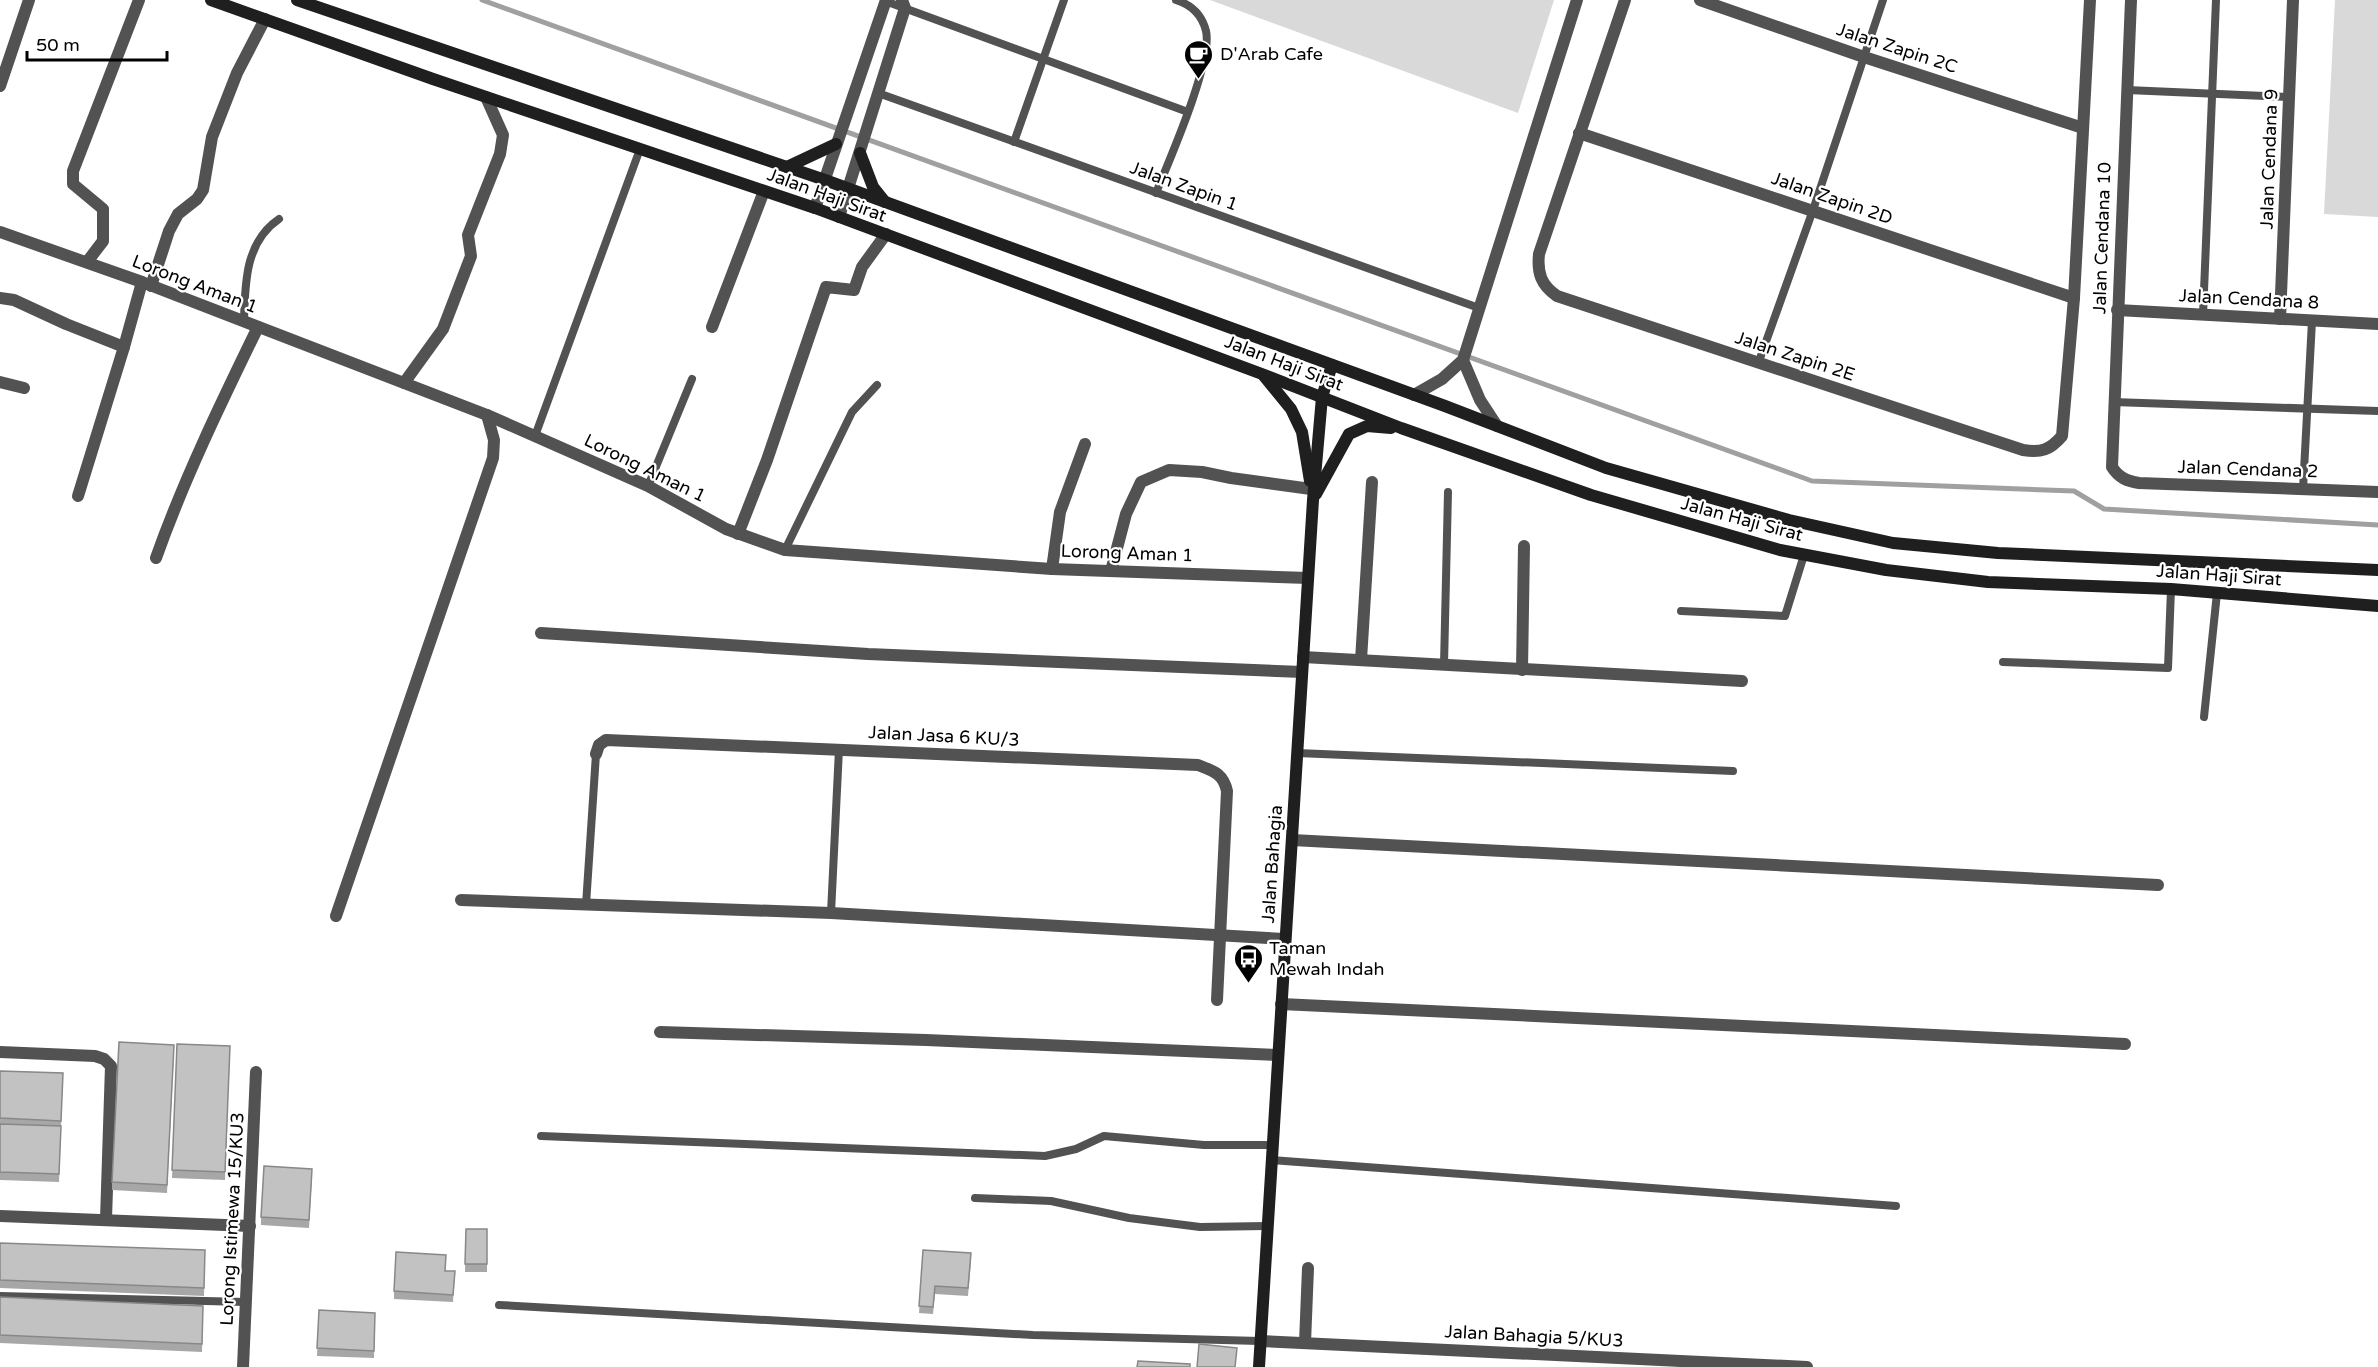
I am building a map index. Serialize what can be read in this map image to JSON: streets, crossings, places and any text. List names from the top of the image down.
{
  "streets": {
    "main road": ["Jalan Haji Sirat", "Jalan Bahagia"],
    "street": [
      "Jalan Zapin 2C",
      "Jalan Cendana 9",
      "Jalan Zapin 2D",
      "Jalan Cendana 10",
      "Lorong Aman 1",
      "Jalan Cendana 8",
      "Jalan Zapin 2E",
      "Jalan Cendana 2",
      "Jalan Jasa 6 KU/3",
      "Lorong Istimewa 15/KU3",
      "Jalan Bahagia 5/KU3"
    ],
    "lane": ["Jalan Zapin 1"]
  },
  "crossings": [
    ["Jalan Cendana 9", "Jalan Cendana 8"],
    ["Jalan Haji Sirat", "Jalan Bahagia"],
    ["Jalan Zapin 2D", "Jalan Zapin 2E"],
    ["Jalan Cendana 10", "Jalan Cendana 8"],
    ["Jalan Cendana 10", "Jalan Cendana 2"],
    ["Lorong Aman 1", "Jalan Bahagia"],
    ["Jalan Bahagia", "Jalan Bahagia 5/KU3"]
  ],
  "places": {
    "cafe": ["D'Arab Cafe"],
    "bus stop": ["Taman Mewah Indah"]
  },
  "scale_bar": "50 m"
}
